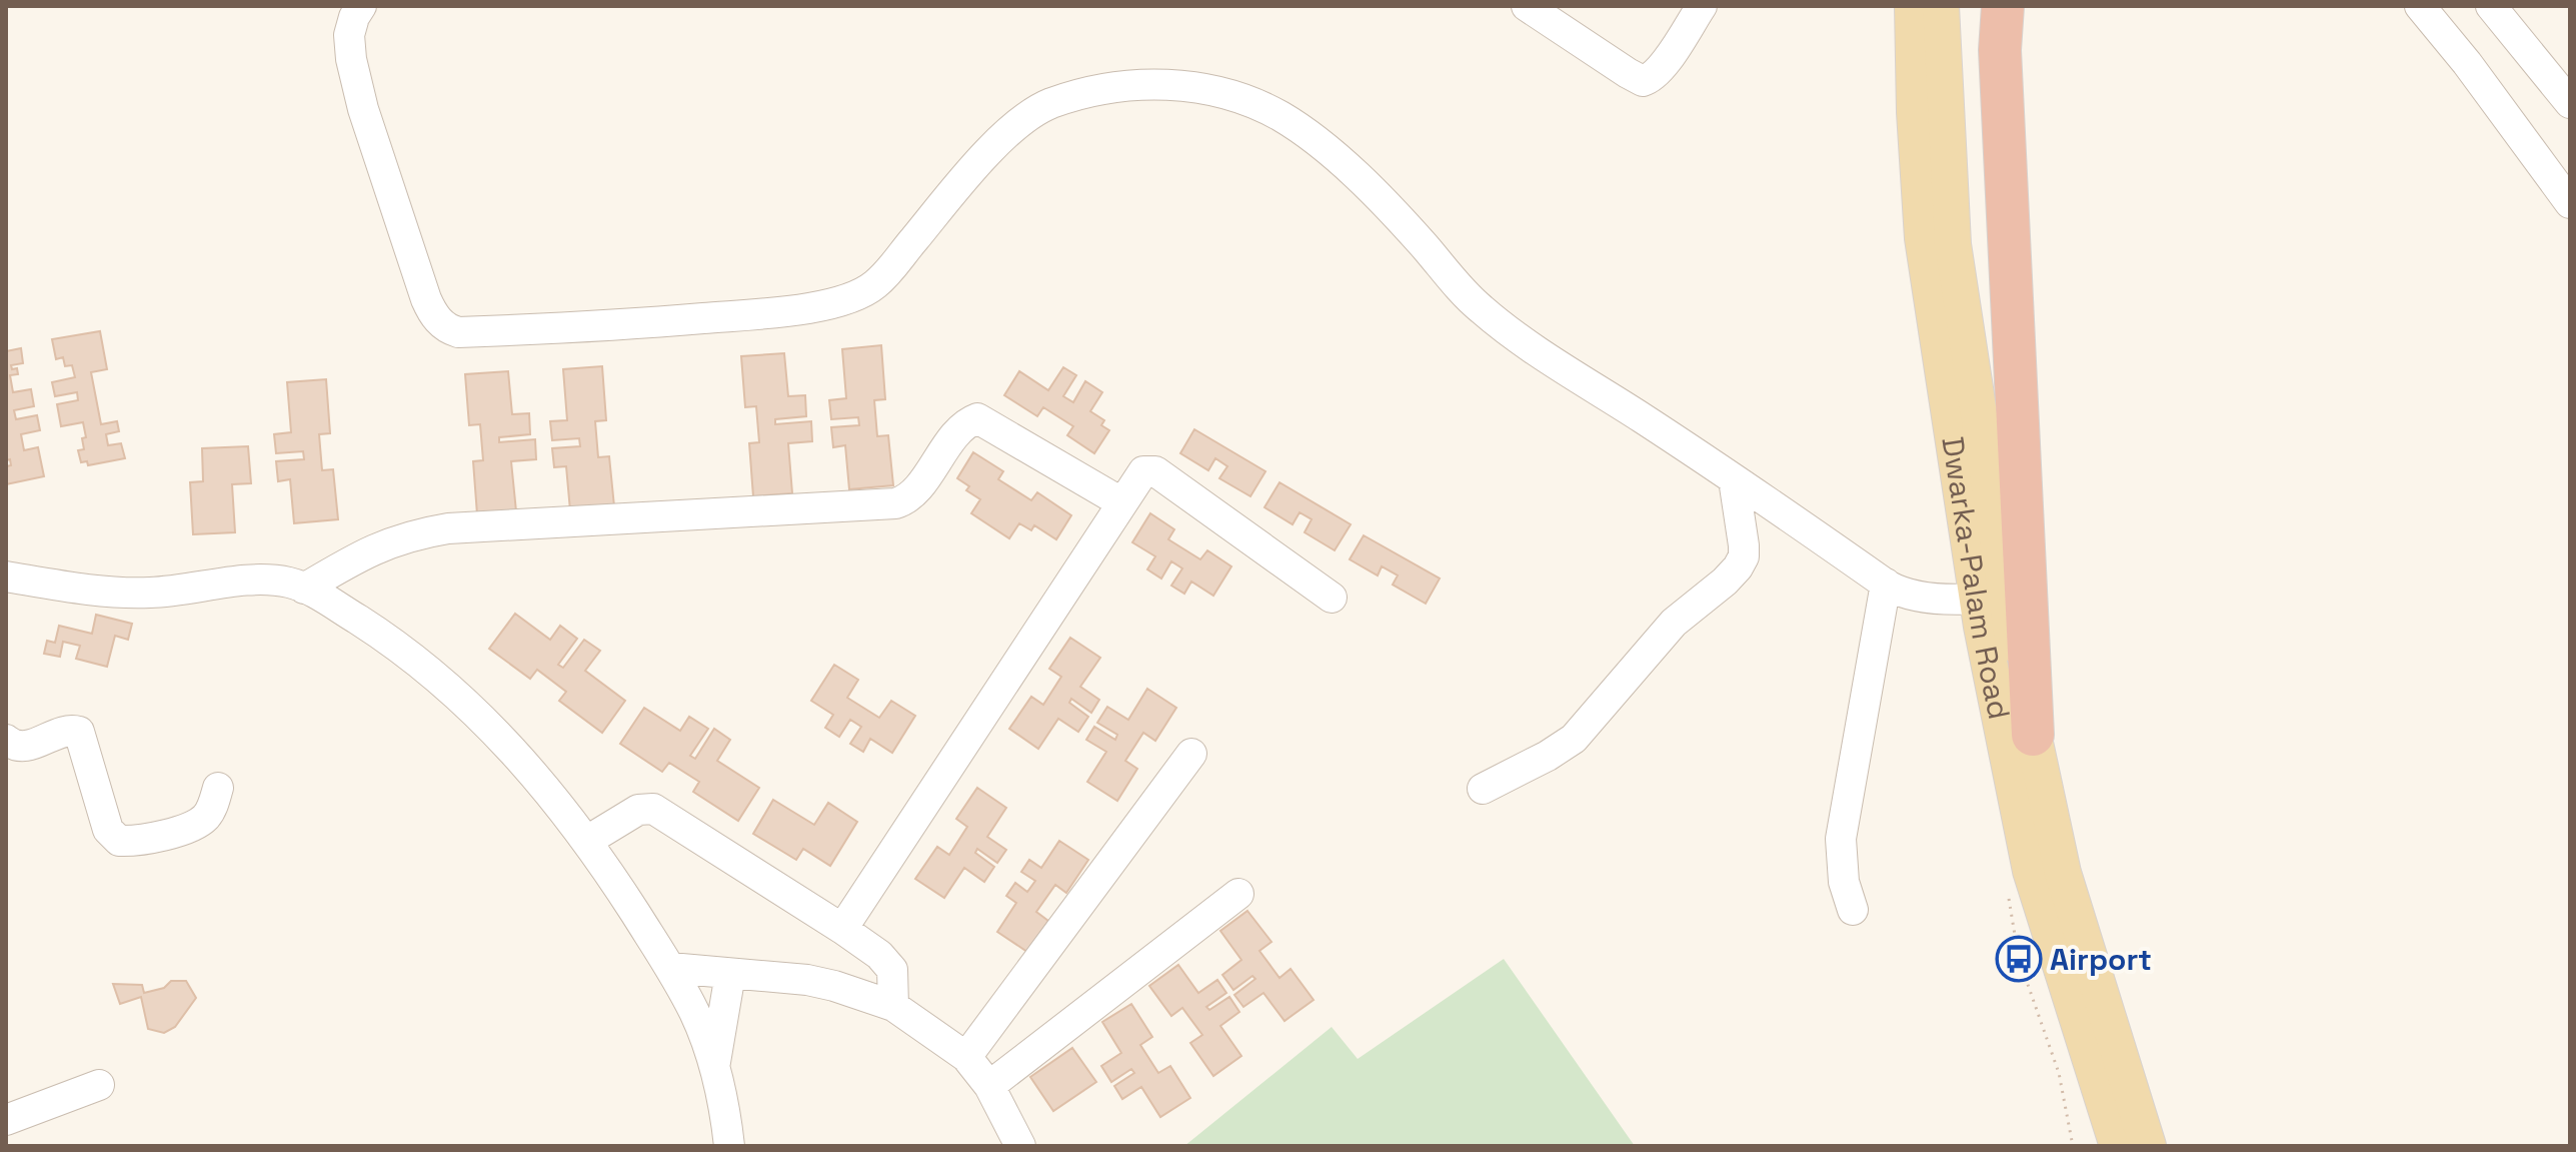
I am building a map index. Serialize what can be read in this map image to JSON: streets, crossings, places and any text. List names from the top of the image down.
{
  "streets": {
    "main road": ["Dwarka-Palam Road"]
  },
  "places": {
    "bus stop": ["Airport"]
  }
}
